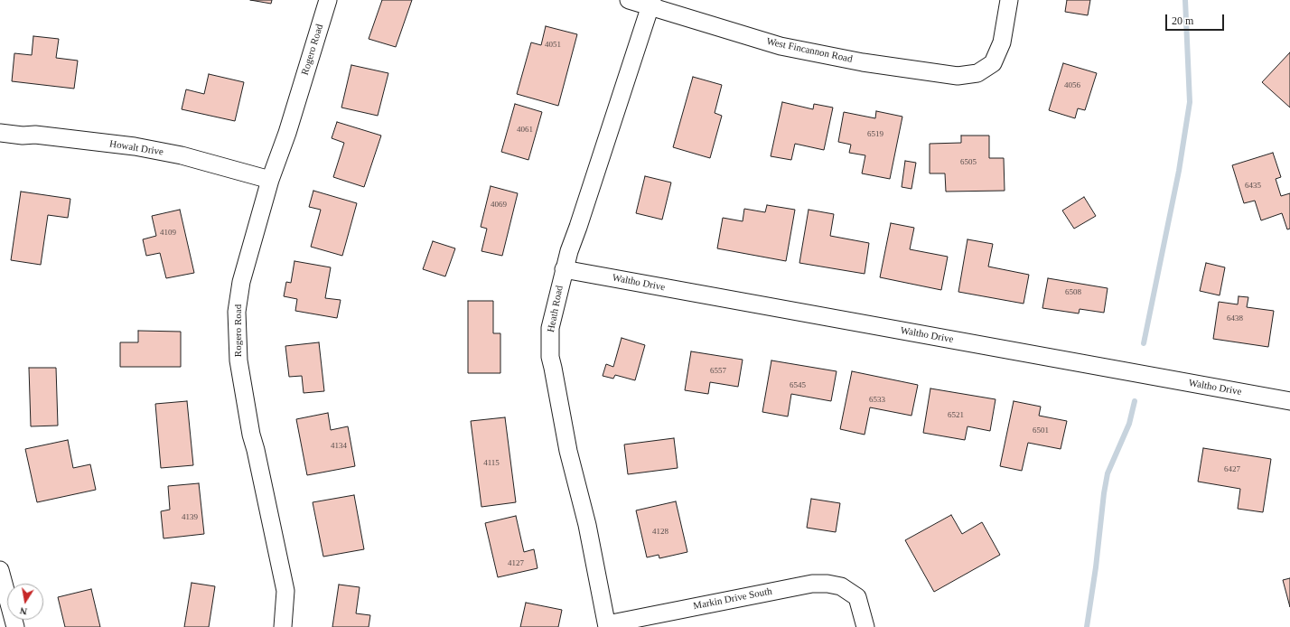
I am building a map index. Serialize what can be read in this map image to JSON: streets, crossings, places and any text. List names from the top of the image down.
{
  "streets": {
    "street": [
      "Rogero Road",
      "West Fincannon Road",
      "Howalt Drive",
      "Waltho Drive",
      "Heath Road",
      "Markin Drive South"
    ]
  },
  "crossings": [
    ["Rogero Road", "Howalt Drive"],
    ["West Fincannon Road", "Heath Road"],
    ["Waltho Drive", "Heath Road"],
    ["Heath Road", "Markin Drive South"]
  ],
  "house_numbers": [
    "4051",
    "4056",
    "4061",
    "6519",
    "6505",
    "6435",
    "4069",
    "4109",
    "6508",
    "6438",
    "6557",
    "6545",
    "6533",
    "6521",
    "6501",
    "4134",
    "4115",
    "6427",
    "4139",
    "4128",
    "4127"
  ],
  "scale_bar": "20 m",
  "north": "bottom"
}
